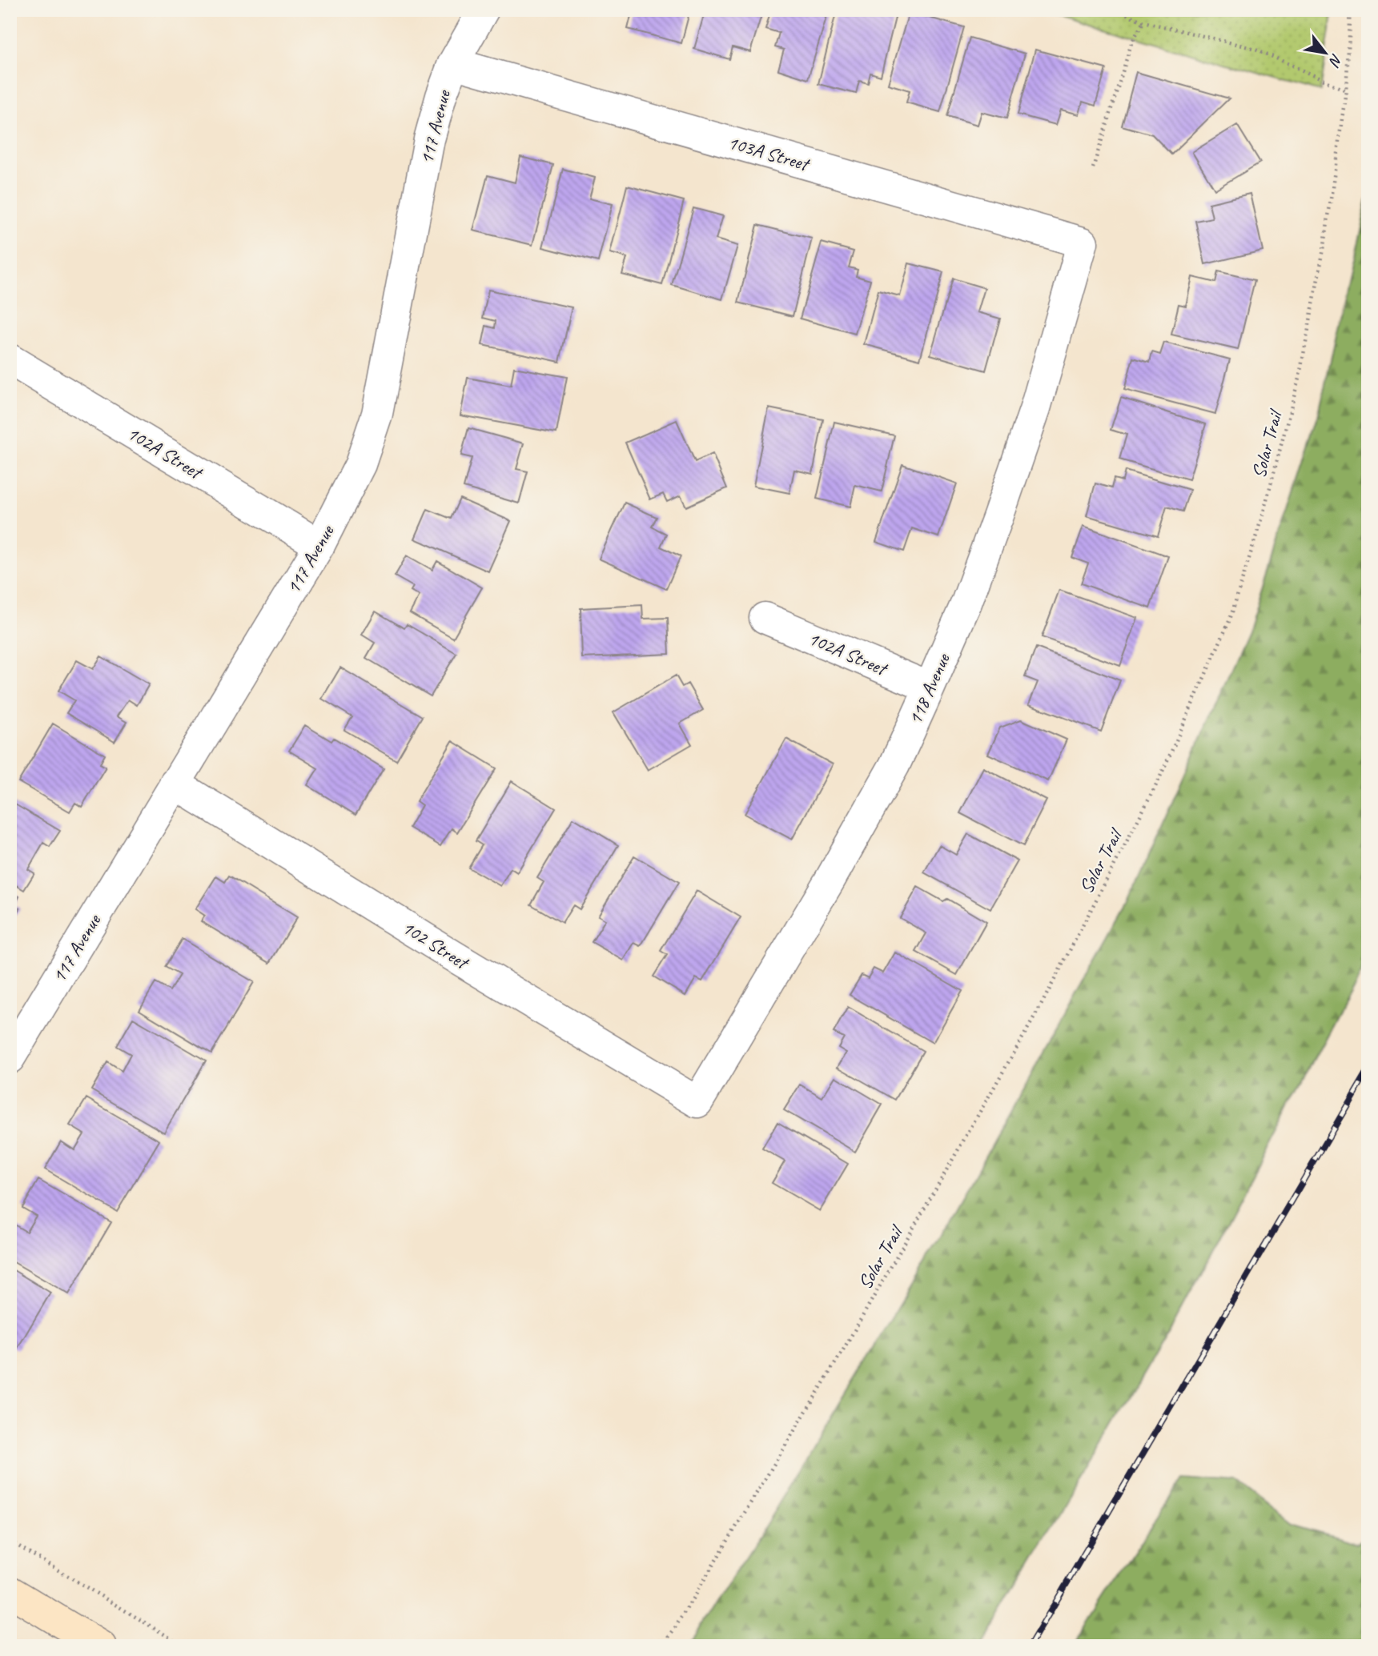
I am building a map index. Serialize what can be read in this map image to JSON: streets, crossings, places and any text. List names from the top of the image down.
{
  "streets": {
    "street": [
      "117 Avenue",
      "103A Street",
      "102A Street",
      "118 Avenue",
      "102 Street"
    ],
    "path": ["Solar Trail"]
  },
  "crossings": [
    ["117 Avenue", "103A Street"],
    ["117 Avenue", "102A Street"],
    ["117 Avenue", "102 Street"],
    ["103A Street", "118 Avenue"],
    ["102A Street", "118 Avenue"],
    ["118 Avenue", "102 Street"]
  ],
  "north": "bottom right"
}
